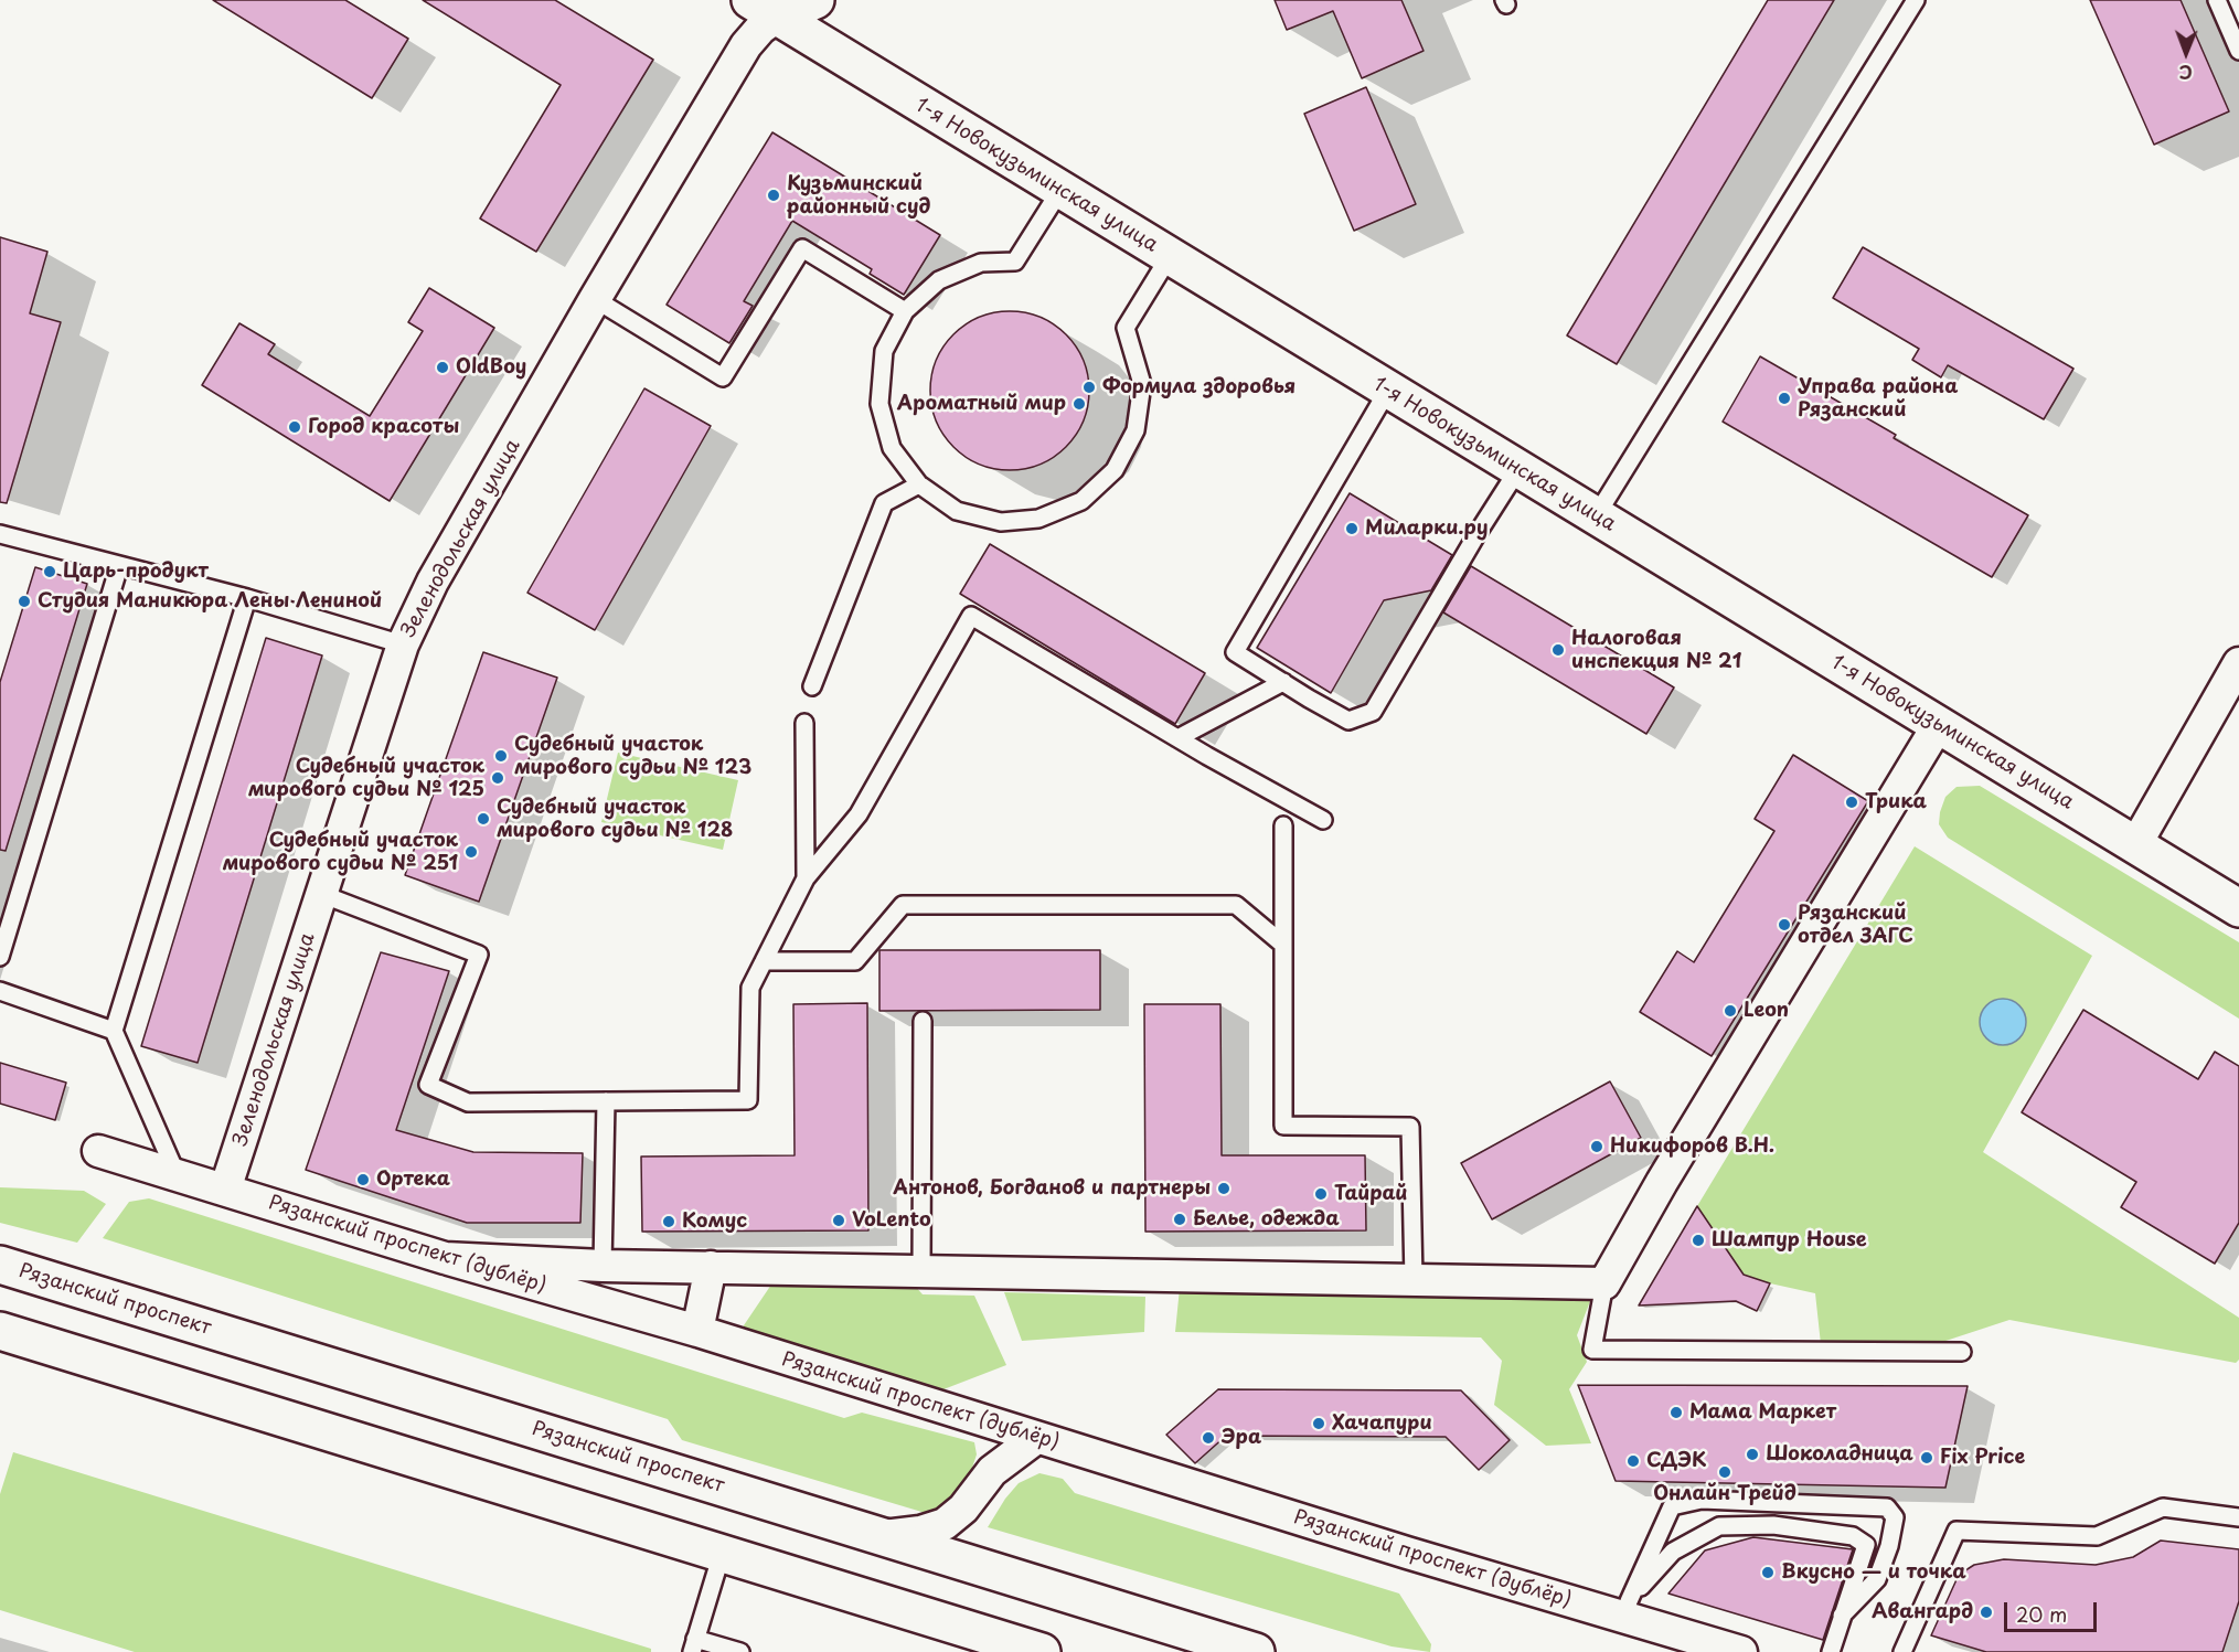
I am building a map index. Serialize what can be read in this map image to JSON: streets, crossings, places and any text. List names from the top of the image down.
{
  "streets": {
    "main road": ["1-я Новокузьминская улица", "Зеленодольская улица", "Рязанский проспект"],
    "street": ["Рязанский проспект (дублёр)"]
  },
  "crossings": [
    ["1-я Новокузьминская улица", "Зеленодольская улица"],
    ["Зеленодольская улица", "Рязанский проспект (дублёр)"]
  ],
  "places": [
    "Кузьминский районный суд",
    "OldBoy",
    "Формула здоровья",
    "Управа района Рязанский",
    "Ароматный мир",
    "Город красоты",
    "Миларки.ру",
    "Царь-продукт",
    "Студия Маникюра Лены Лениной",
    "Налоговая инспекция № 21",
    "Судебный участок мирового судьи № 123",
    "Судебный участок мирового судьи № 125",
    "Трика",
    "Судебный участок мирового судьи № 128",
    "Судебный участок мирового судьи № 251",
    "Рязанский отдел ЗАГС",
    "Leon",
    "Никифоров В.Н.",
    "Ортека",
    "Антонов, Богданов и партнеры",
    "Тайрай",
    "Белье, одежда",
    "VoLento",
    "Комус",
    "Шампур House",
    "Мама Маркет",
    "Хачапури",
    "Эра",
    "Шоколадница",
    "Fix Price",
    "СДЭК",
    "Онлайн Трейд",
    "Вкусно — и точка",
    "Авангард"
  ],
  "scale_bar": "20 m",
  "north": "bottom"
}
